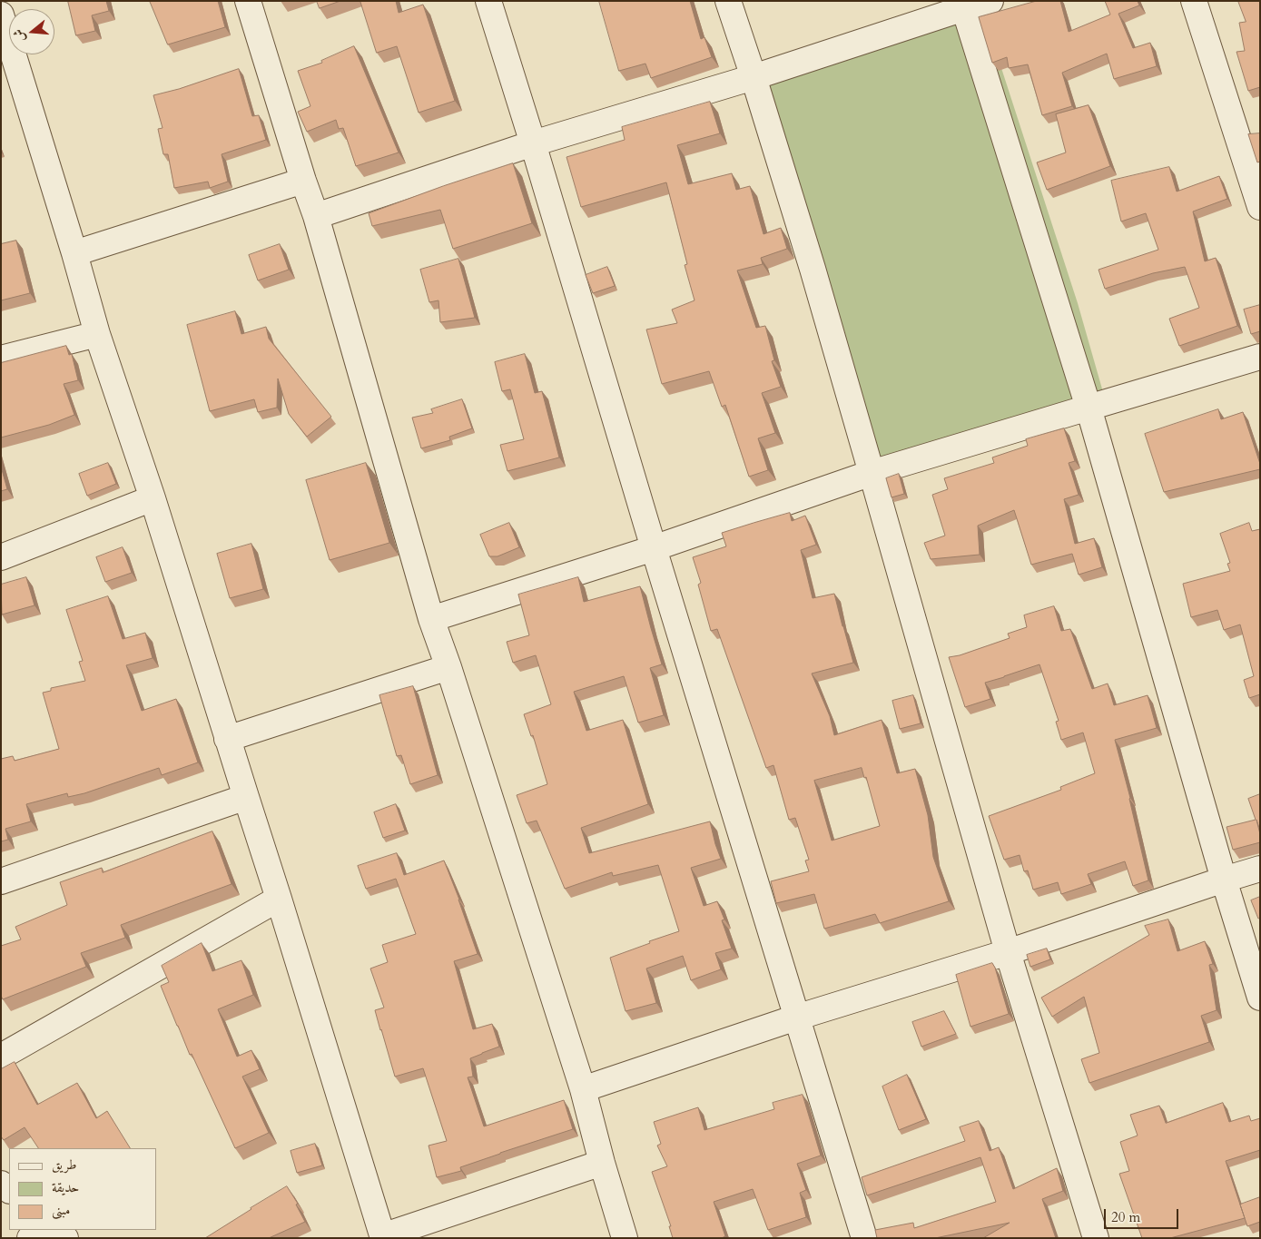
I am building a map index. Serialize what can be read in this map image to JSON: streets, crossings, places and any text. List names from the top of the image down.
{
  "legend": ["طريق", "حديقة", "مبنى"],
  "scale_bar": "20 m",
  "north": "left"
}
